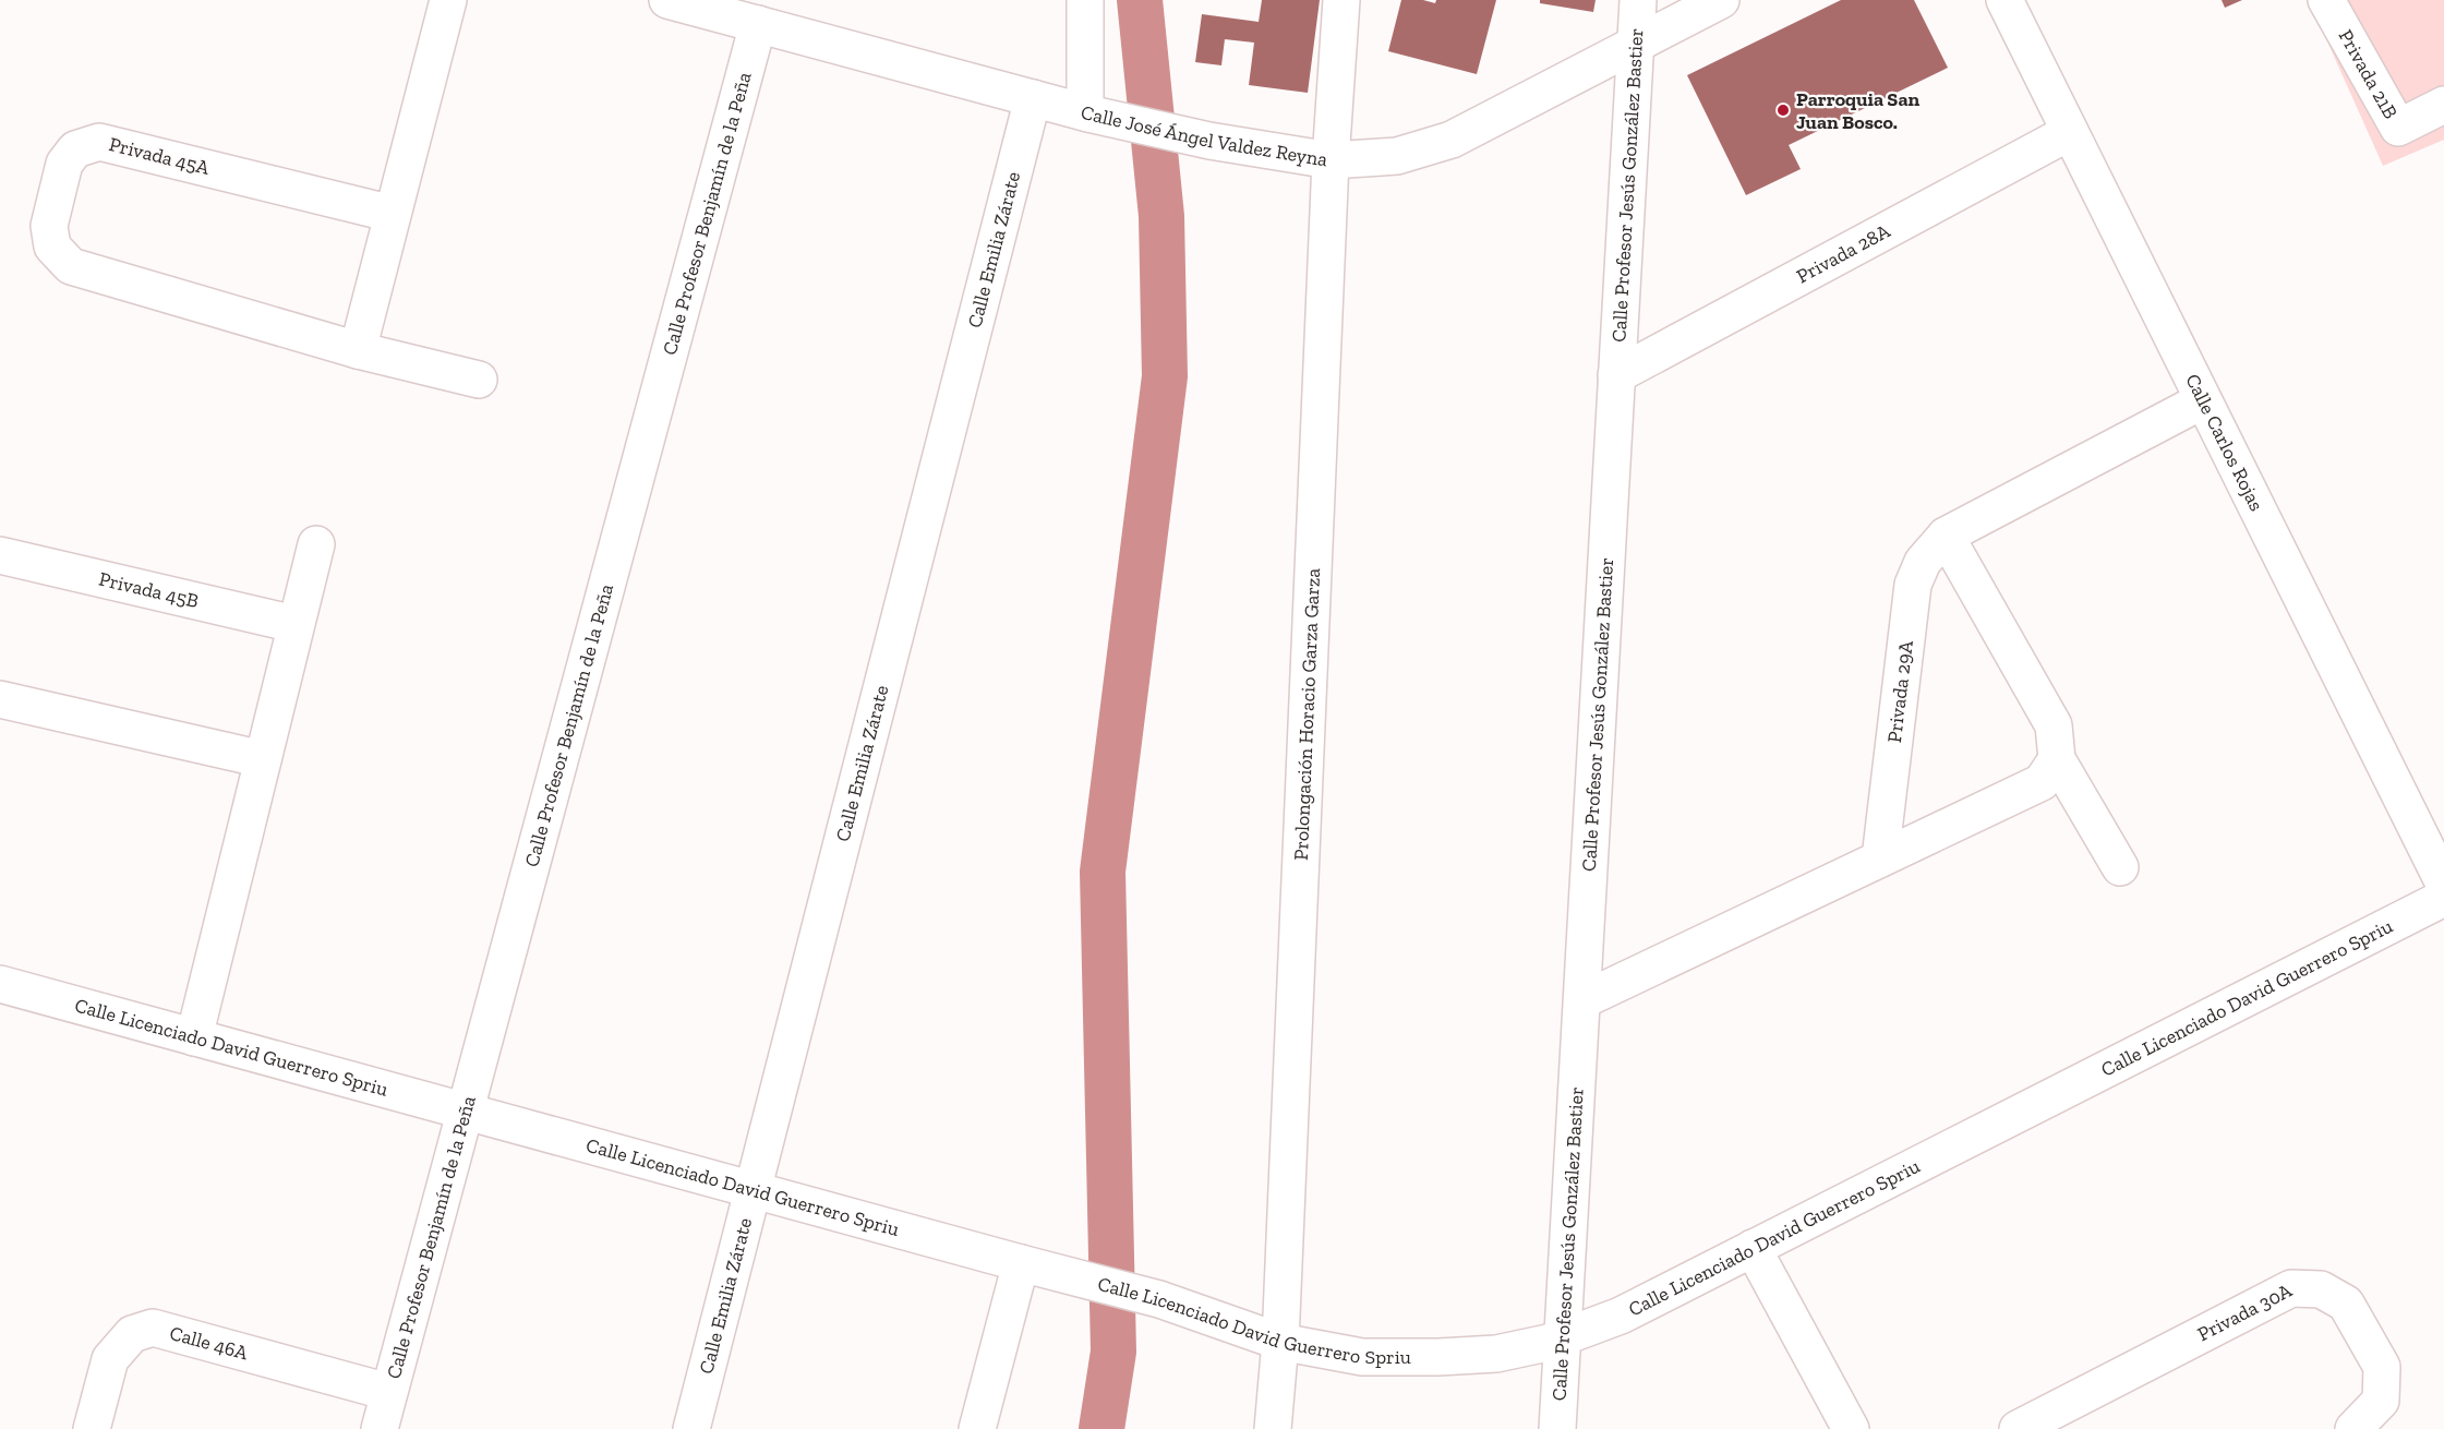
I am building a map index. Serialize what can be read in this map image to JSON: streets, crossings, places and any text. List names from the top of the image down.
{
  "streets": {
    "street": [
      "Privada 21B",
      "Calle José Ángel Valdez Reyna",
      "Privada 45A",
      "Calle Profesor Jesús González Bastier",
      "Calle Profesor Benjamín de la Peña",
      "Calle Emilia Zárate",
      "Privada 28A",
      "Calle Carlos Rojas",
      "Privada 45B",
      "Privada 29A",
      "Prolongación Horacio Garza Garza",
      "Calle Licenciado David Guerrero Spriu",
      "Privada 30A",
      "Calle 46A"
    ]
  },
  "crossings": [
    ["Calle José Ángel Valdez Reyna", "Calle Profesor Jesús González Bastier"],
    ["Calle José Ángel Valdez Reyna", "Calle Profesor Benjamín de la Peña"],
    ["Calle José Ángel Valdez Reyna", "Calle Emilia Zárate"],
    ["Calle José Ángel Valdez Reyna", "Prolongación Horacio Garza Garza"],
    ["Calle Profesor Jesús González Bastier", "Privada 28A"],
    ["Calle Profesor Jesús González Bastier", "Calle Licenciado David Guerrero Spriu"],
    ["Calle Profesor Benjamín de la Peña", "Calle Licenciado David Guerrero Spriu"],
    ["Calle Profesor Benjamín de la Peña", "Calle 46A"],
    ["Calle Emilia Zárate", "Calle Licenciado David Guerrero Spriu"],
    ["Privada 28A", "Calle Carlos Rojas"],
    ["Calle Carlos Rojas", "Privada 29A"],
    ["Prolongación Horacio Garza Garza", "Calle Licenciado David Guerrero Spriu"]
  ],
  "places": ["Parroquia San Juan Bosco."]
}
